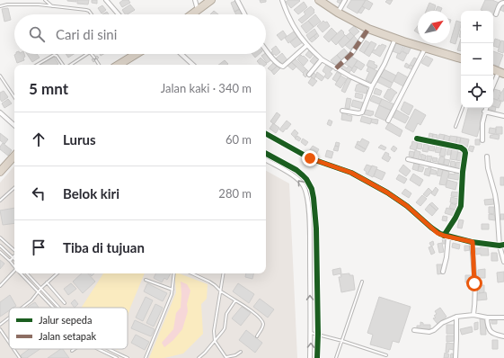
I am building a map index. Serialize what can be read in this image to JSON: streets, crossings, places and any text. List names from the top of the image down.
{
  "legend": ["Jalur sepeda", "Jalan setapak"],
  "north": "top right",
  "page": {
    "map_buttons": ["+", "−"],
    "search": "Cari di sini",
    "heading": ["5 mnt", "Jalan kaki · 340 m"],
    "list": [
      ["Lurus", "60 m"],
      ["Belok kiri", "280 m"],
      "Tiba di tujuan"
    ]
  }
}
